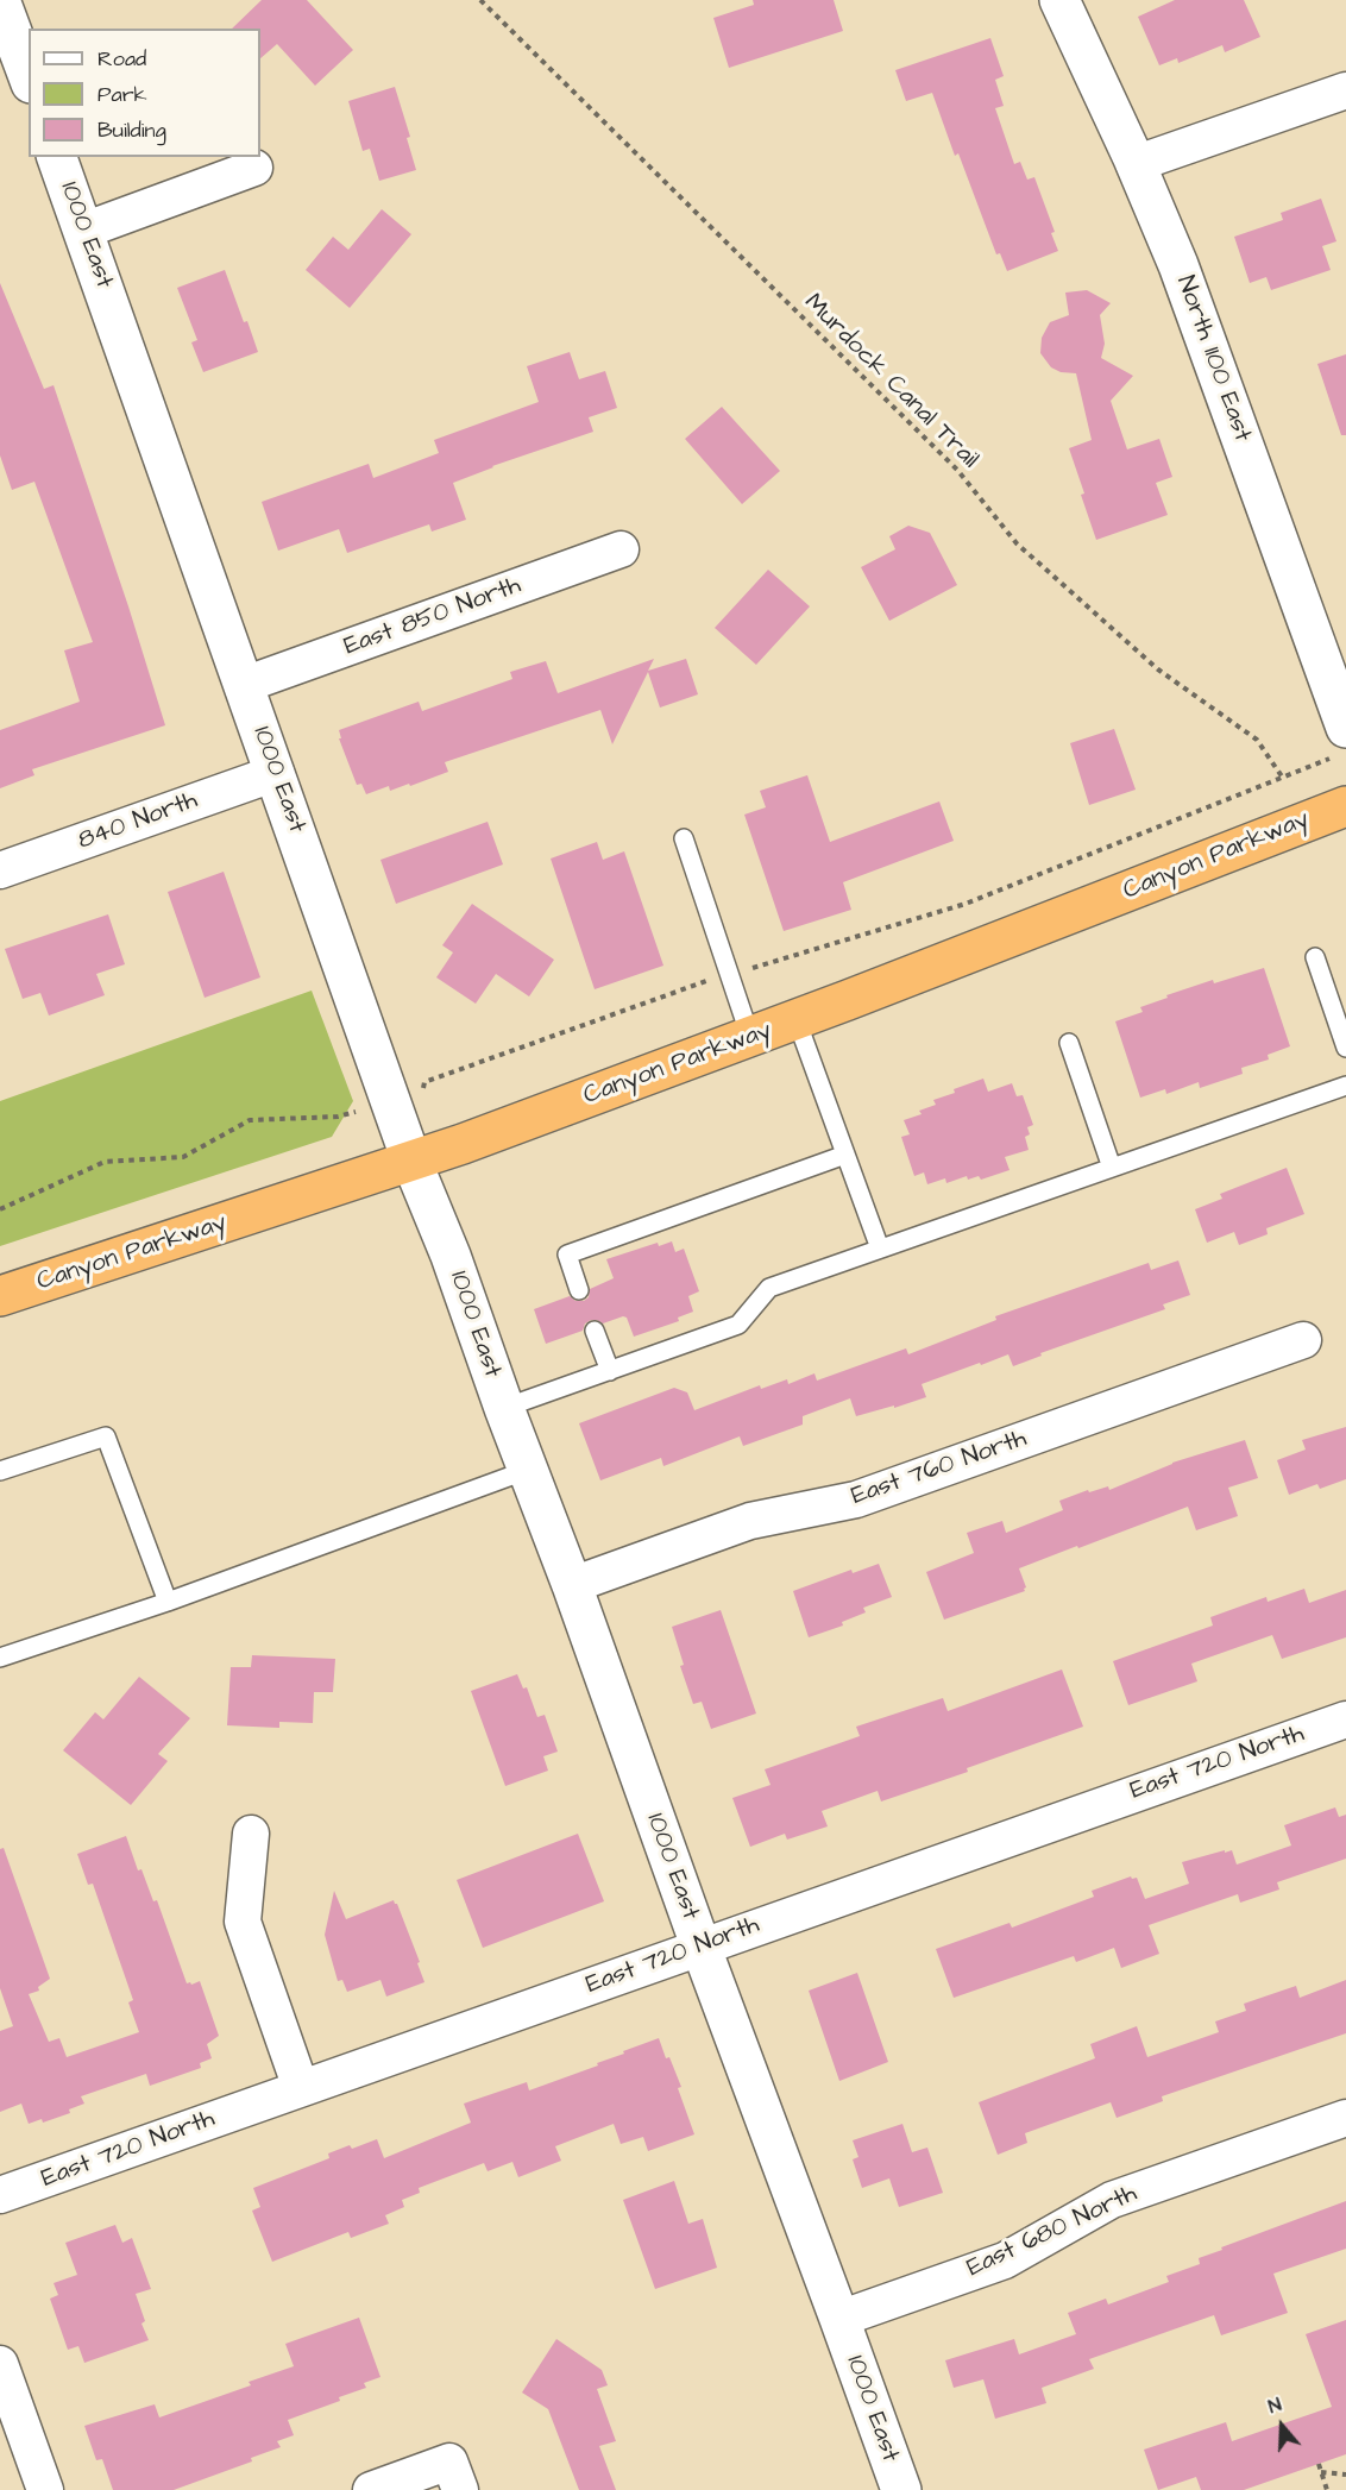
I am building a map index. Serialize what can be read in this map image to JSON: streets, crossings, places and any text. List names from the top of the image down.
{
  "streets": {
    "highway": ["Canyon Parkway"],
    "street": [
      "1000 East",
      "North 1100 East",
      "East 850 North",
      "840 North",
      "East 760 North",
      "East 720 North",
      "East 680 North"
    ],
    "path": ["Murdock Canal Trail"]
  },
  "crossings": [
    ["1000 East", "East 850 North"],
    ["1000 East", "840 North"],
    ["1000 East", "Canyon Parkway"],
    ["1000 East", "East 760 North"],
    ["1000 East", "East 720 North"],
    ["1000 East", "East 680 North"]
  ],
  "legend": ["Road", "Park", "Building"],
  "north": "top"
}
